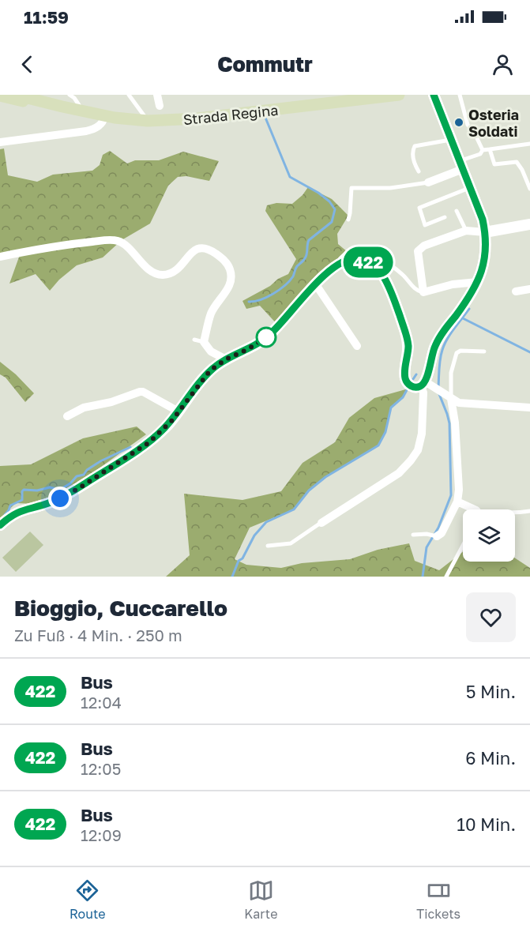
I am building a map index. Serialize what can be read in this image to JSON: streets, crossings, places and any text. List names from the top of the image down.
{
  "streets": {
    "main road": ["Strada Regina"]
  },
  "places": ["Osteria Soldati"],
  "lines": ["bus line 422"],
  "page": {
    "status": "11:59",
    "header": "Commutr",
    "on_map": "422",
    "heading": ["Bioggio, Cuccarello", "Zu Fuß · 4 Min. · 250 m"],
    "list": [
      {
        "mark": "422",
        "name": "Bus",
        "note": "12:04",
        "value": "5 Min."
      },
      {
        "mark": "422",
        "name": "Bus",
        "note": "12:05",
        "value": "6 Min."
      },
      {
        "mark": "422",
        "name": "Bus",
        "note": "12:09",
        "value": "10 Min."
      }
    ],
    "tabs": ["Route", "Karte", "Tickets"]
  }
}
